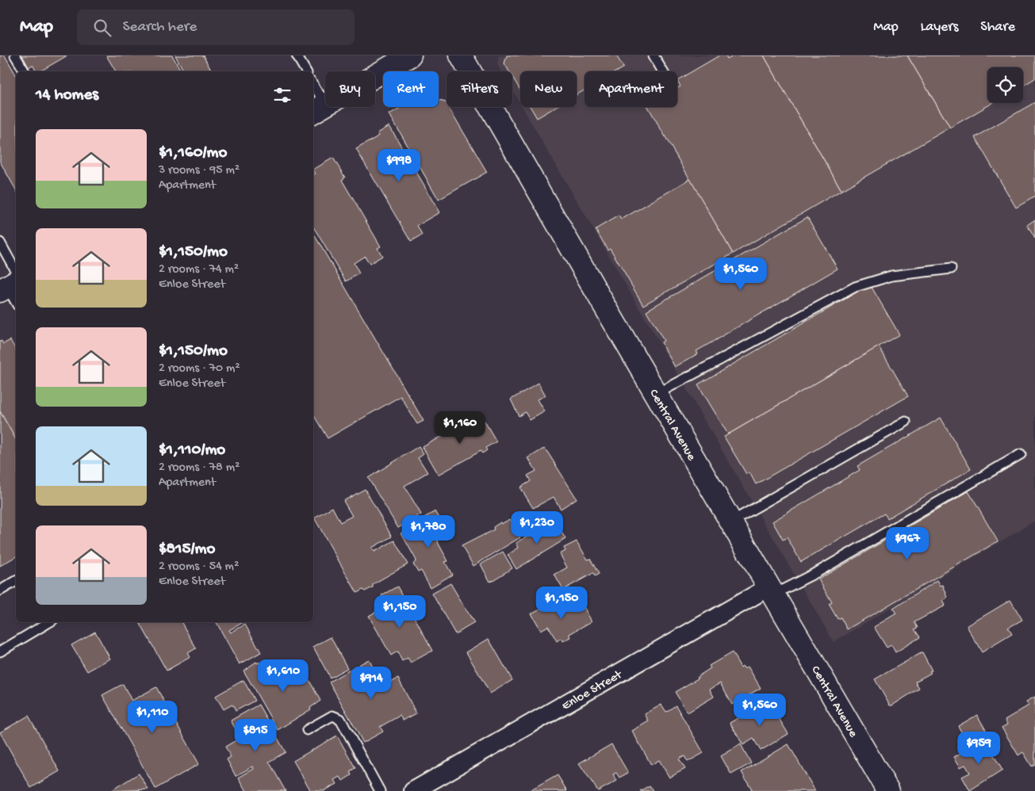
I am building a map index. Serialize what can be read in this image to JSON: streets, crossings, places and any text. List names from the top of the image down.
{
  "streets": {
    "street": ["Central Avenue", "Enloe Street"]
  },
  "crossings": [
    ["Central Avenue", "Enloe Street"]
  ],
  "page": {
    "header": "Map",
    "search": "Search here",
    "nav": ["Map", "Layers", "Share"],
    "chip": [
      "Buy",
      "Rent",
      "Filters",
      "New",
      "Apartment"
    ],
    "heading": "14 homes",
    "list": [
      {
        "name": "$1,160/mo",
        "note": "3 rooms · 95 m² · Apartment"
      },
      {
        "name": "$1,150/mo",
        "note": "2 rooms · 74 m² · Enloe Street"
      },
      {
        "name": "$1,150/mo",
        "note": "2 rooms · 70 m² · Enloe Street"
      },
      {
        "name": "$1,110/mo",
        "note": "2 rooms · 78 m² · Apartment"
      },
      {
        "name": "$815/mo",
        "note": "2 rooms · 54 m² · Enloe Street"
      }
    ],
    "price": [
      "$998",
      "$1,560",
      "$1,160",
      "$1,230",
      "$1,780",
      "$967",
      "$1,150",
      "$1,150",
      "$1,610",
      "$914",
      "$1,560",
      "$1,110",
      "$815",
      "$959"
    ]
  }
}
